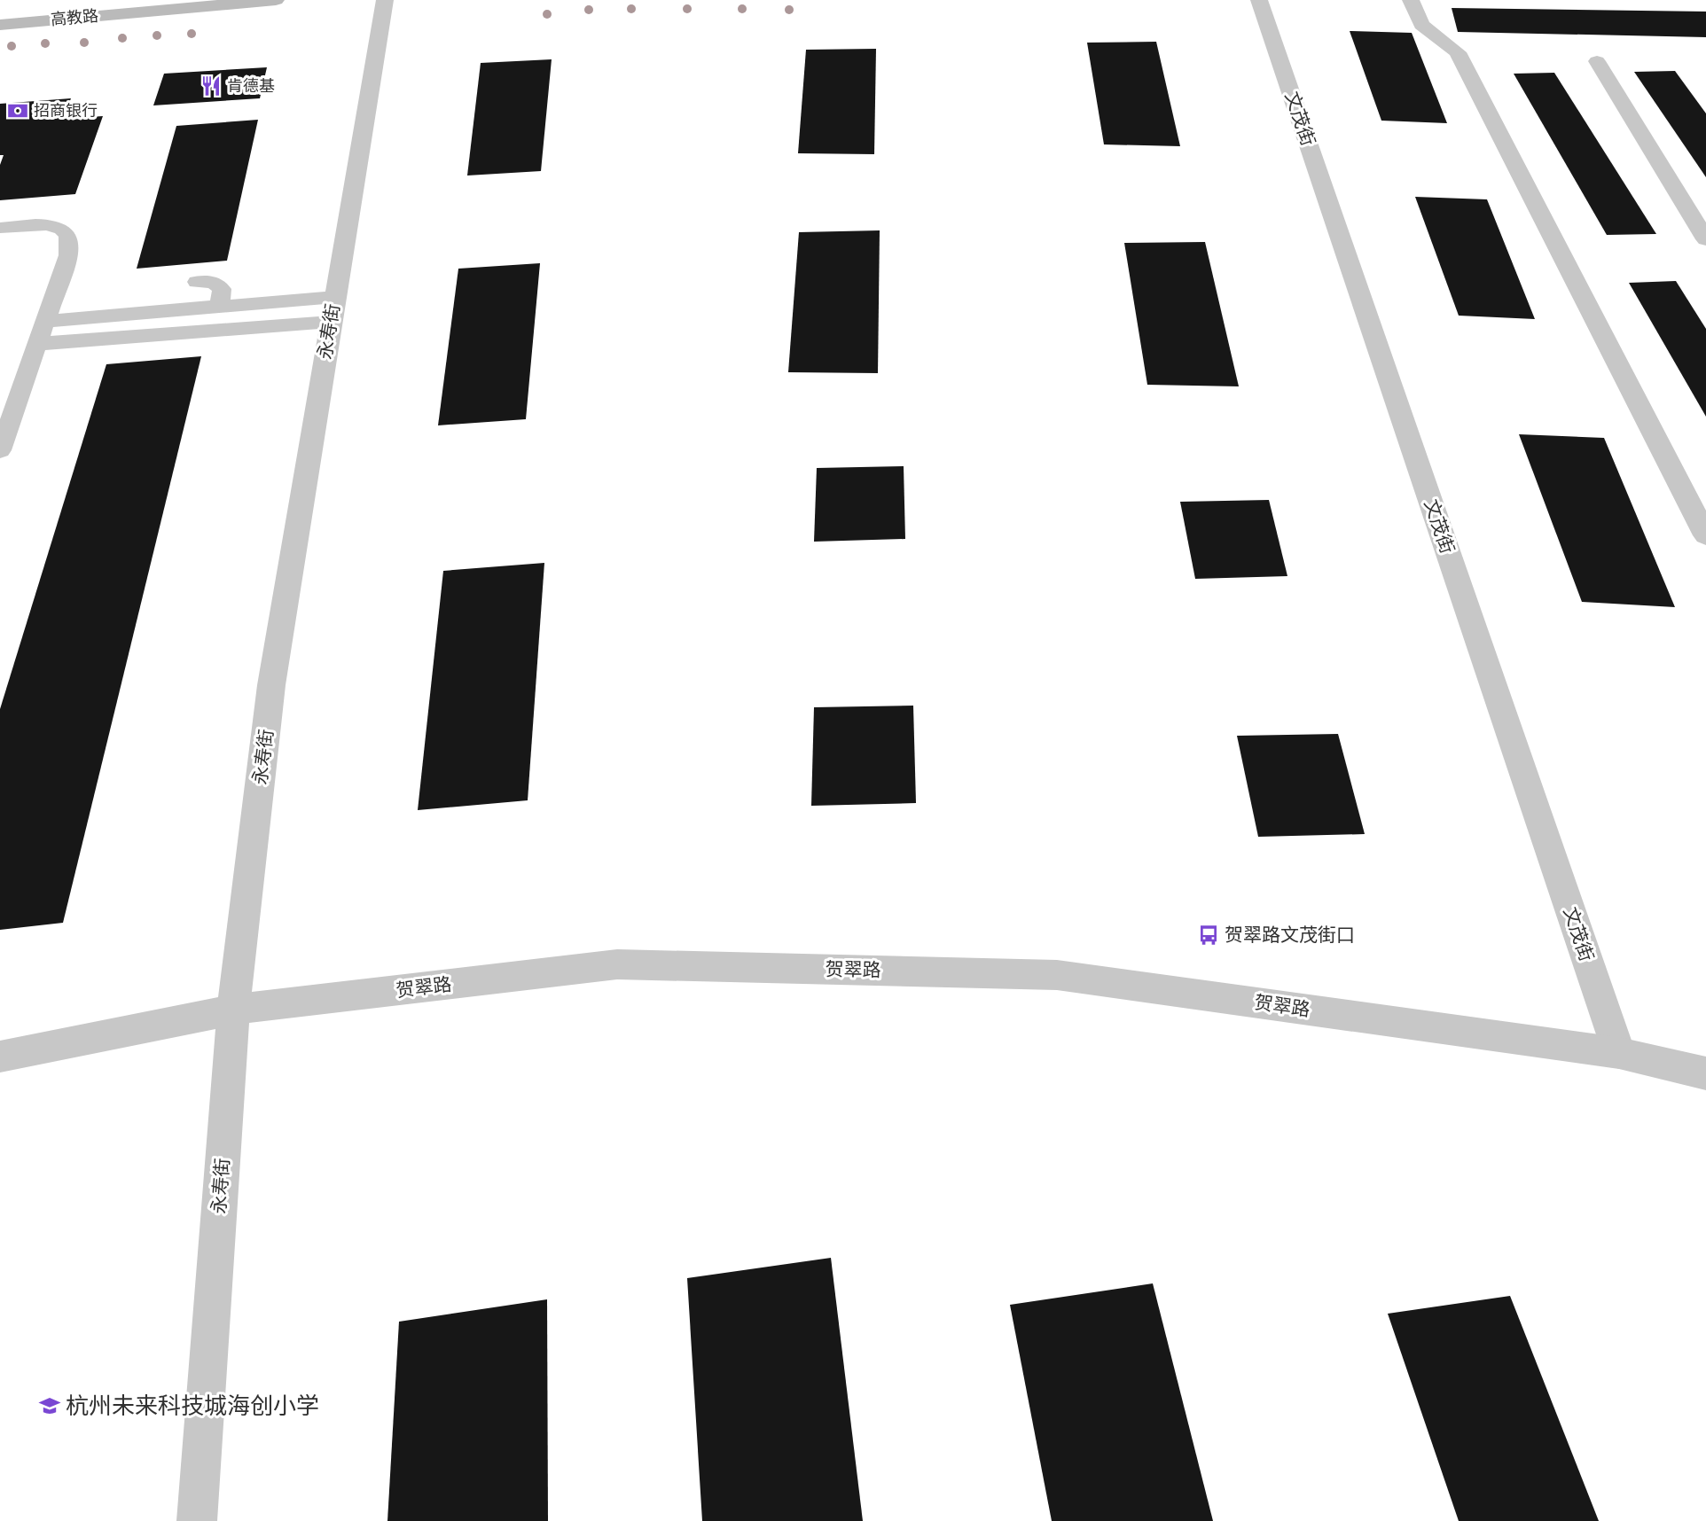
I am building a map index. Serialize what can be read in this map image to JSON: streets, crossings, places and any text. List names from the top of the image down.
{
  "streets": {
    "main road": ["高教路"],
    "street": ["文茂街", "永寿街", "贺翠路"]
  },
  "crossings": [
    ["文茂街", "贺翠路"],
    ["永寿街", "贺翠路"]
  ],
  "places": {
    "restaurant": ["肯德基"],
    "bank": ["招商银行"],
    "bus stop": ["贺翠路文茂街口"],
    "school or university": ["杭州未来科技城海创小学"]
  }
}
